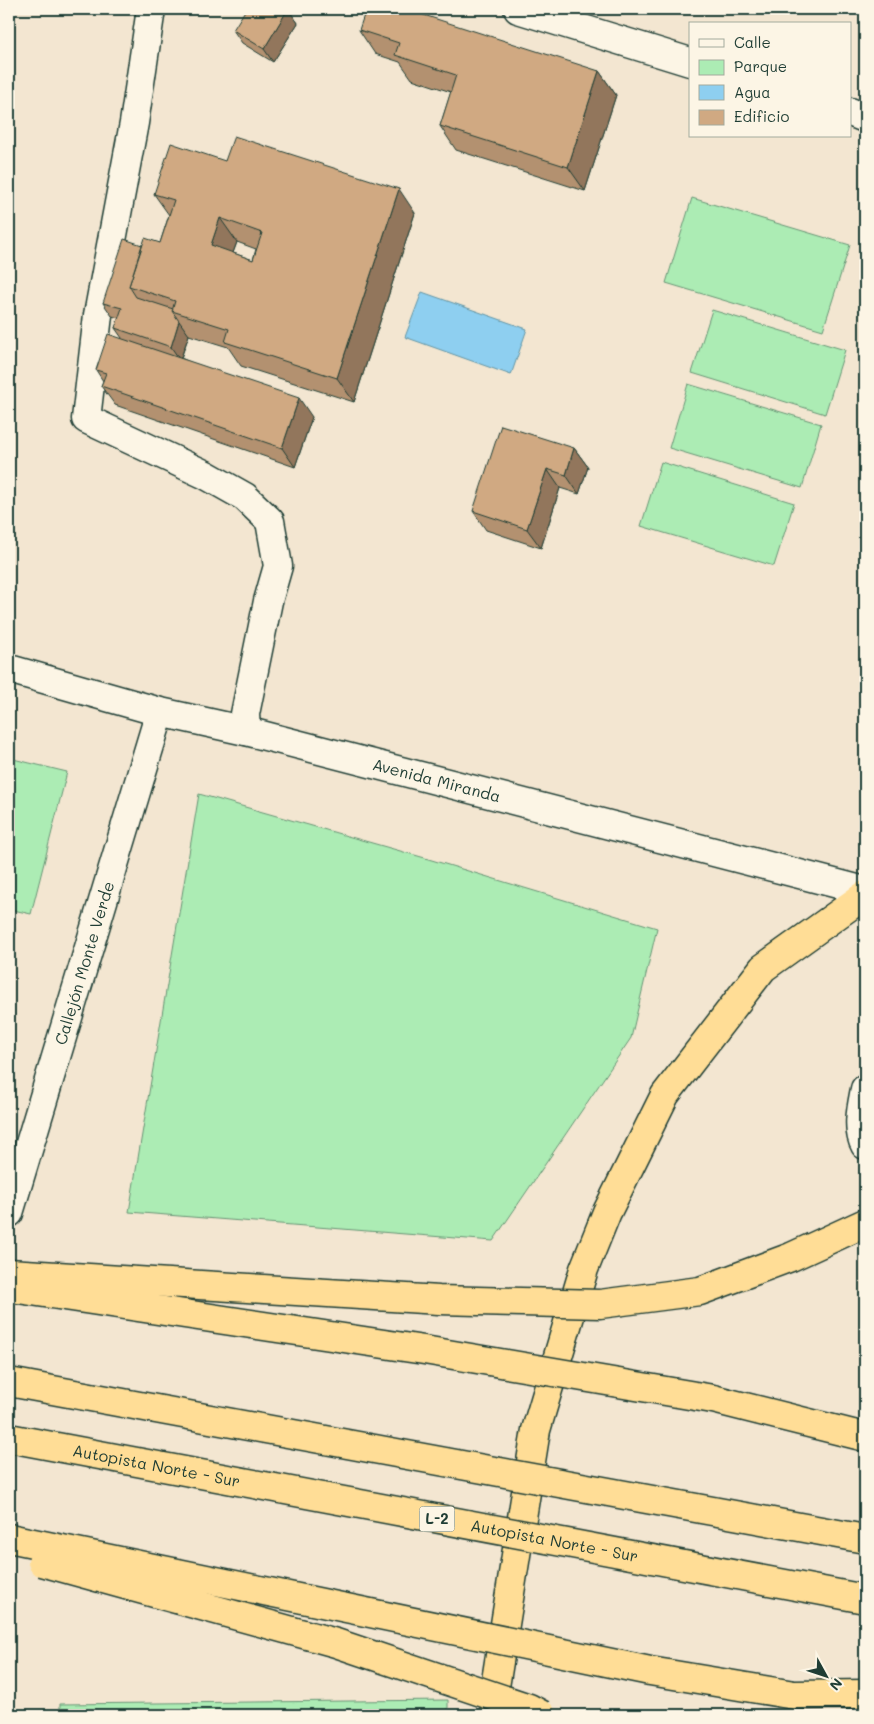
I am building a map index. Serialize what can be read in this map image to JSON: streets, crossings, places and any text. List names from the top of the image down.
{
  "streets": {
    "highway": ["Autopista Norte - Sur", "L-2"],
    "street": ["Avenida Miranda", "Callejón Monte Verde"]
  },
  "crossings": [
    ["Avenida Miranda", "Callejón Monte Verde"]
  ],
  "legend": [
    "Calle",
    "Parque",
    "Agua",
    "Edificio"
  ],
  "north": "bottom right"
}
